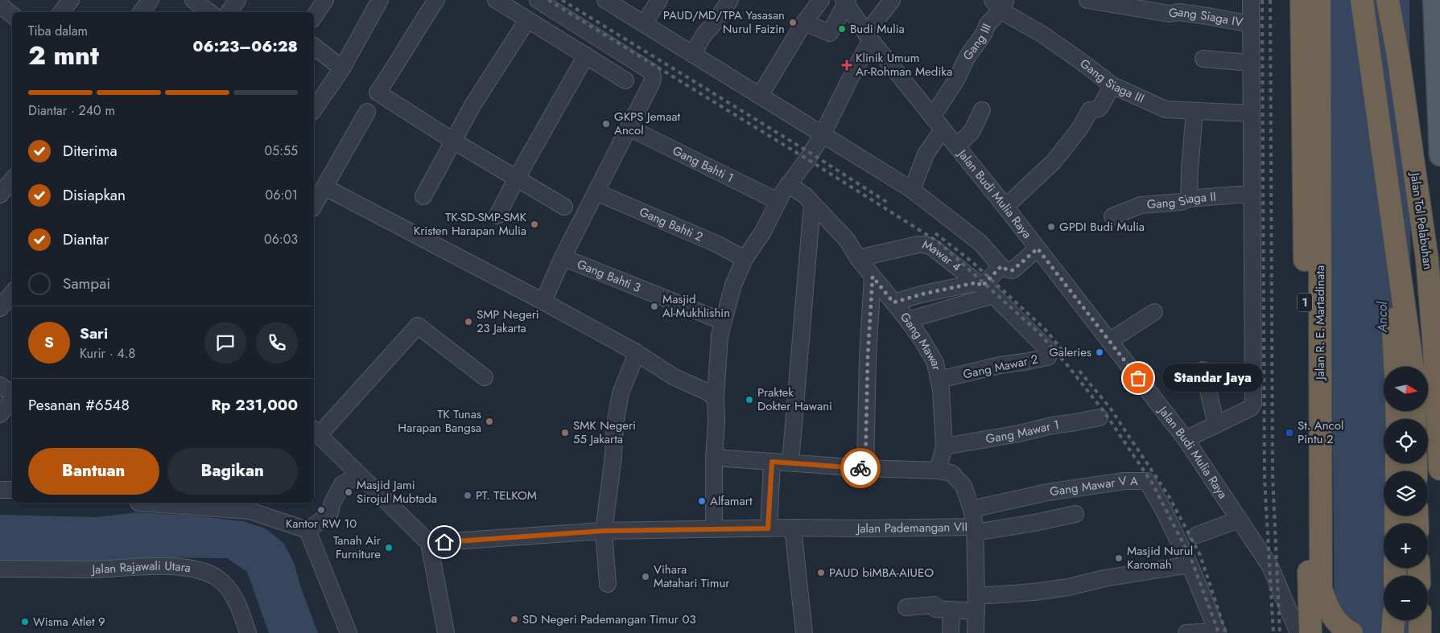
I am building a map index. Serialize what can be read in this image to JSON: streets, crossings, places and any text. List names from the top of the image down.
{
  "streets": {
    "highway": ["Jalan Tol Pelabuhan", "1", "Jalan R. E. Martadinata"],
    "street": [
      "Gang Siaga IV",
      "Gang III",
      "Gang Siaga III",
      "Gang Bahti 1",
      "Jalan Budi Mulia Raya",
      "Gang Siaga II",
      "Gang Bahti 2",
      "Mawar 4",
      "Gang Bahti 3",
      "Gang Mawar",
      "Gang Mawar 2",
      "Gang Mawar 1",
      "Gang Mawar V A",
      "Jalan Pademangan VII",
      "Jalan Rajawali Utara"
    ]
  },
  "crossings": [
    ["Gang III", "Gang Siaga III"],
    ["Gang III", "Jalan Budi Mulia Raya"],
    ["Mawar 4", "Gang Mawar"],
    ["Mawar 4", "Gang Mawar 2"],
    ["Gang Mawar", "Gang Mawar 2"],
    ["Gang Mawar", "Gang Mawar 1"]
  ],
  "water": ["Ancol"],
  "places": {
    "other": [
      "PAUD/MD/TPA Yasasan Nurul Faizin",
      "Budi Mulia",
      "GKPS Jemaat Ancol",
      "TK-SD-SMP-SMK Kristen Harapan Mulia",
      "GPDI Budi Mulia",
      "Masjid Al-Mukhlishin",
      "SMP Negeri 23 Jakarta",
      "Galeries",
      "Standar Jaya",
      "Praktek Dokter Hawani",
      "TK Tunas Harapan Bangsa",
      "SMK Negeri 55 Jakarta",
      "Masjid Jami Sirojul Mubtada",
      "PT. TELKOM",
      "Alfamart",
      "Kantor RW 10",
      "Tanah Air Furniture",
      "Masjid Nurul Karomah",
      "PAUD biMBA-AIUEO",
      "Vihara Matahari Timur",
      "SD Negeri Pademangan Timur 03",
      "Wisma Atlet 9"
    ],
    "health": ["Klinik Umum Ar-Rohman Medika"],
    "transit": ["St. Ancol Pintu 2"]
  },
  "north": "right",
  "page": {
    "heading": ["2 mnt", "Tiba dalam", "06:23–06:28"],
    "panel": [
      "Sari",
      "Kurir · 4.8",
      "Pesanan #6548",
      "Rp 231,000"
    ],
    "bar": "Diantar · 240 m",
    "list": [
      ["Diterima", "05:55"],
      ["Disiapkan", "06:01"],
      ["Diantar", "06:03"],
      "Sampai"
    ],
    "round": "S",
    "bubble": "Standar Jaya",
    "map_buttons": ["+", "−"],
    "buttons": ["Bantuan", "Bagikan"]
  }
}
